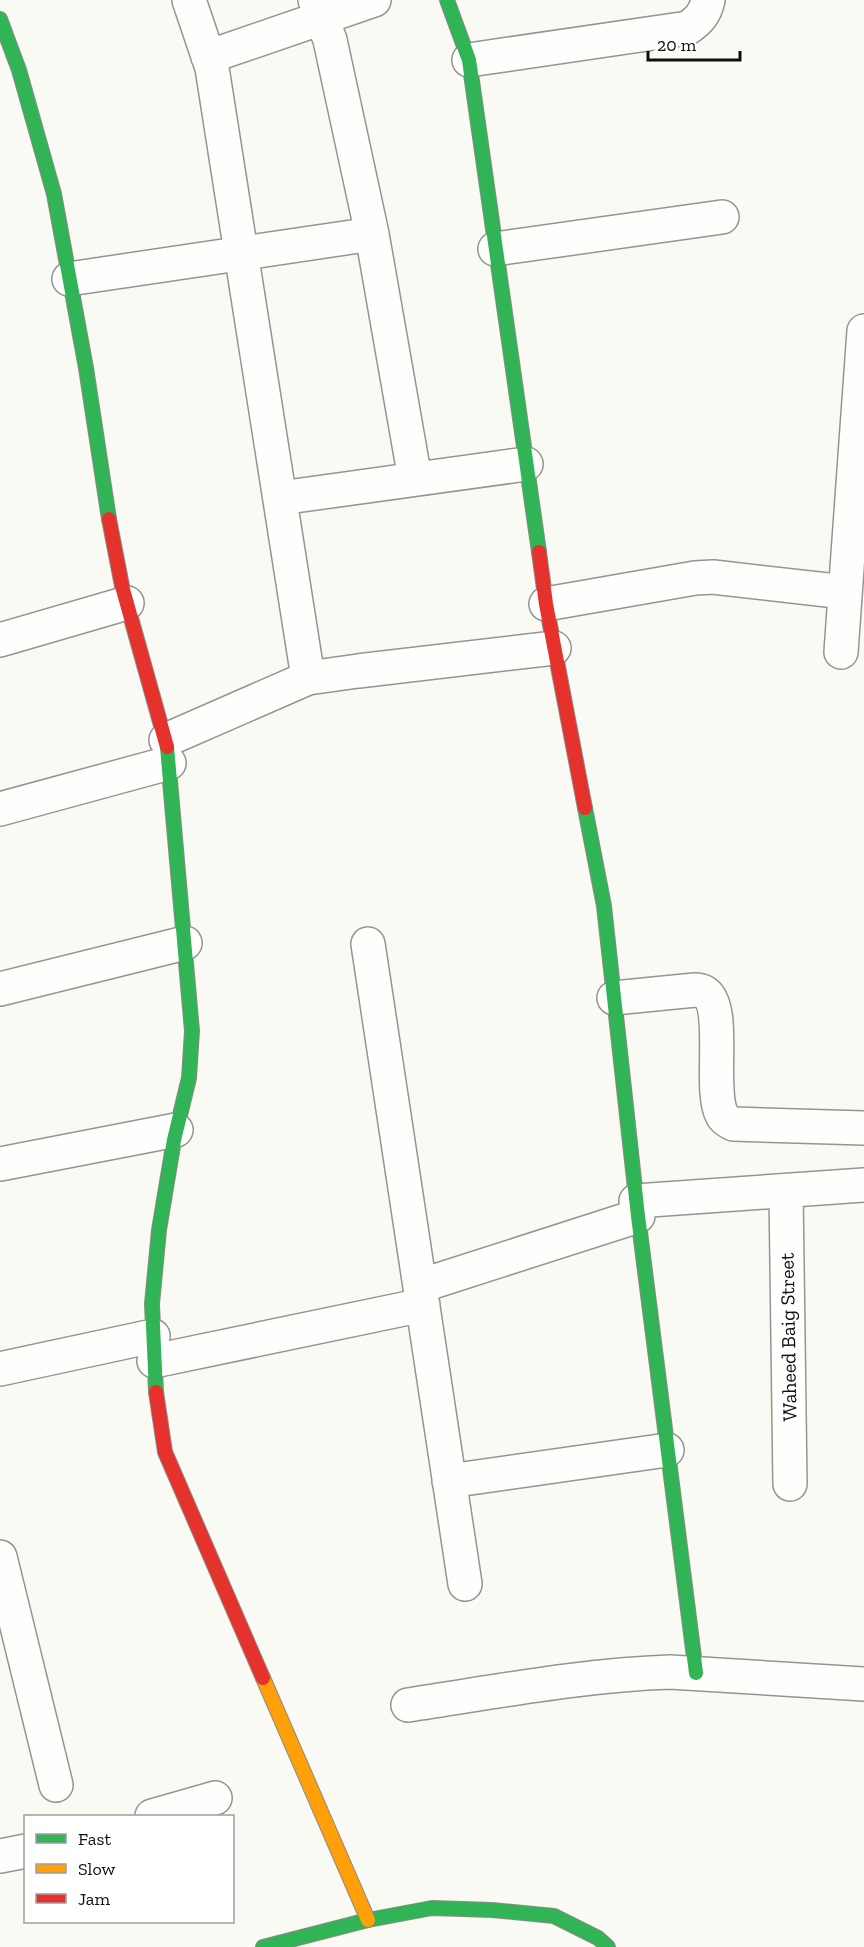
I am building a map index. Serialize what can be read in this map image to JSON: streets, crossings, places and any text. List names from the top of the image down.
{
  "streets": {
    "street": ["Waheed Baig Street"]
  },
  "legend": ["Fast", "Slow", "Jam"],
  "scale_bar": "20 m"
}
